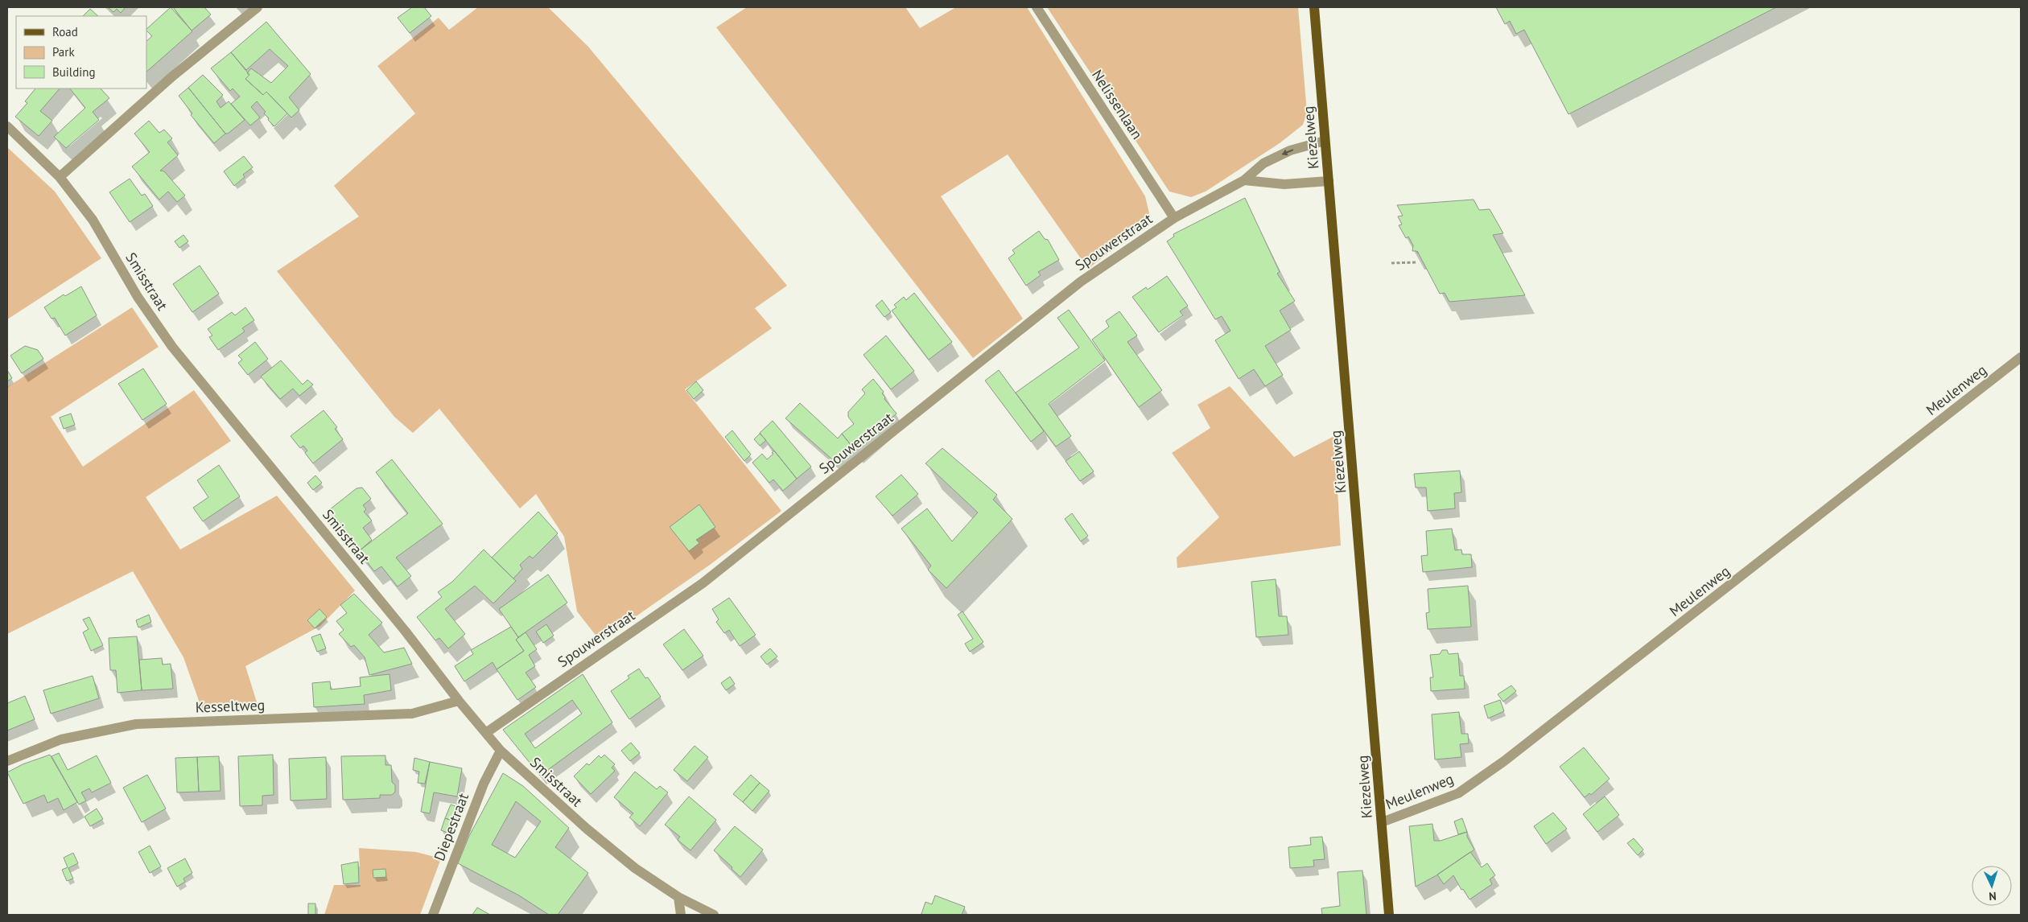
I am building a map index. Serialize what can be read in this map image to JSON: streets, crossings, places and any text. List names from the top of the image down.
{
  "streets": {
    "main road": ["Kiezelweg"],
    "street": [
      "Nelissenlaan",
      "Spouwerstraat",
      "Smisstraat",
      "Meulenweg",
      "Kesseltweg",
      "Diepestraat"
    ]
  },
  "crossings": [
    ["Nelissenlaan", "Spouwerstraat"],
    ["Kiezelweg", "Spouwerstraat"],
    ["Kiezelweg", "Meulenweg"],
    ["Spouwerstraat", "Smisstraat"],
    ["Smisstraat", "Kesseltweg"],
    ["Smisstraat", "Diepestraat"]
  ],
  "legend": ["Road", "Park", "Building"],
  "north": "bottom"
}
